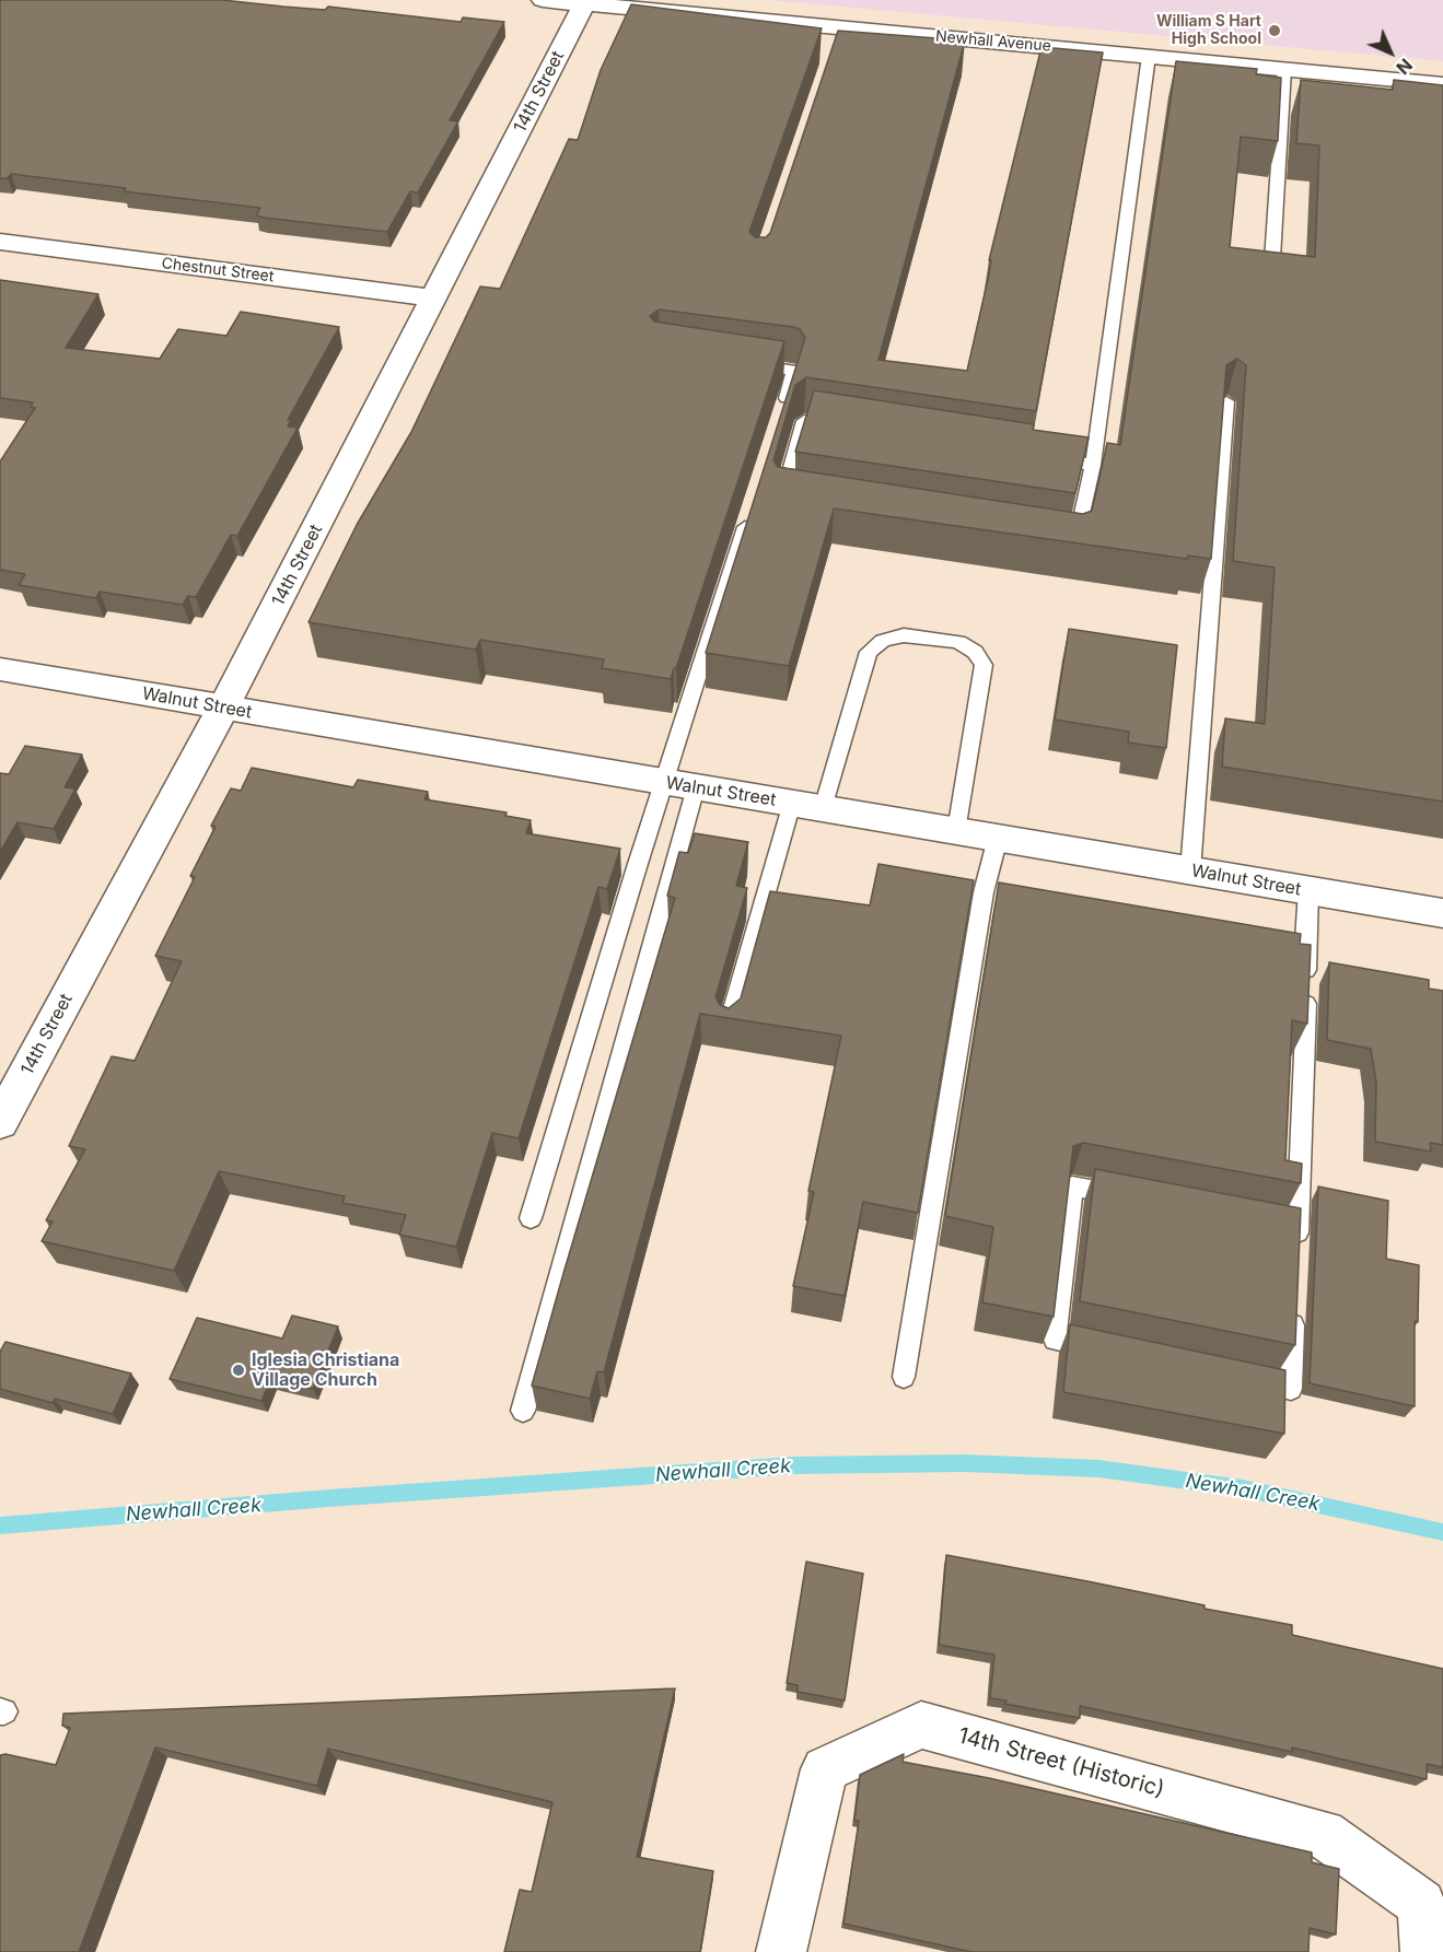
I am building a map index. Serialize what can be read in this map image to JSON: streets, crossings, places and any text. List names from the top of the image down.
{
  "streets": {
    "street": [
      "Newhall Avenue",
      "14th Street",
      "Chestnut Street",
      "Walnut Street",
      "14th Street (Historic)"
    ]
  },
  "crossings": [
    ["Newhall Avenue", "14th Street"],
    ["14th Street", "Chestnut Street"],
    ["14th Street", "Walnut Street"]
  ],
  "water": ["Newhall Creek"],
  "places": ["William S Hart High School", "Iglesia Christiana Village Church"],
  "north": "bottom right"
}
